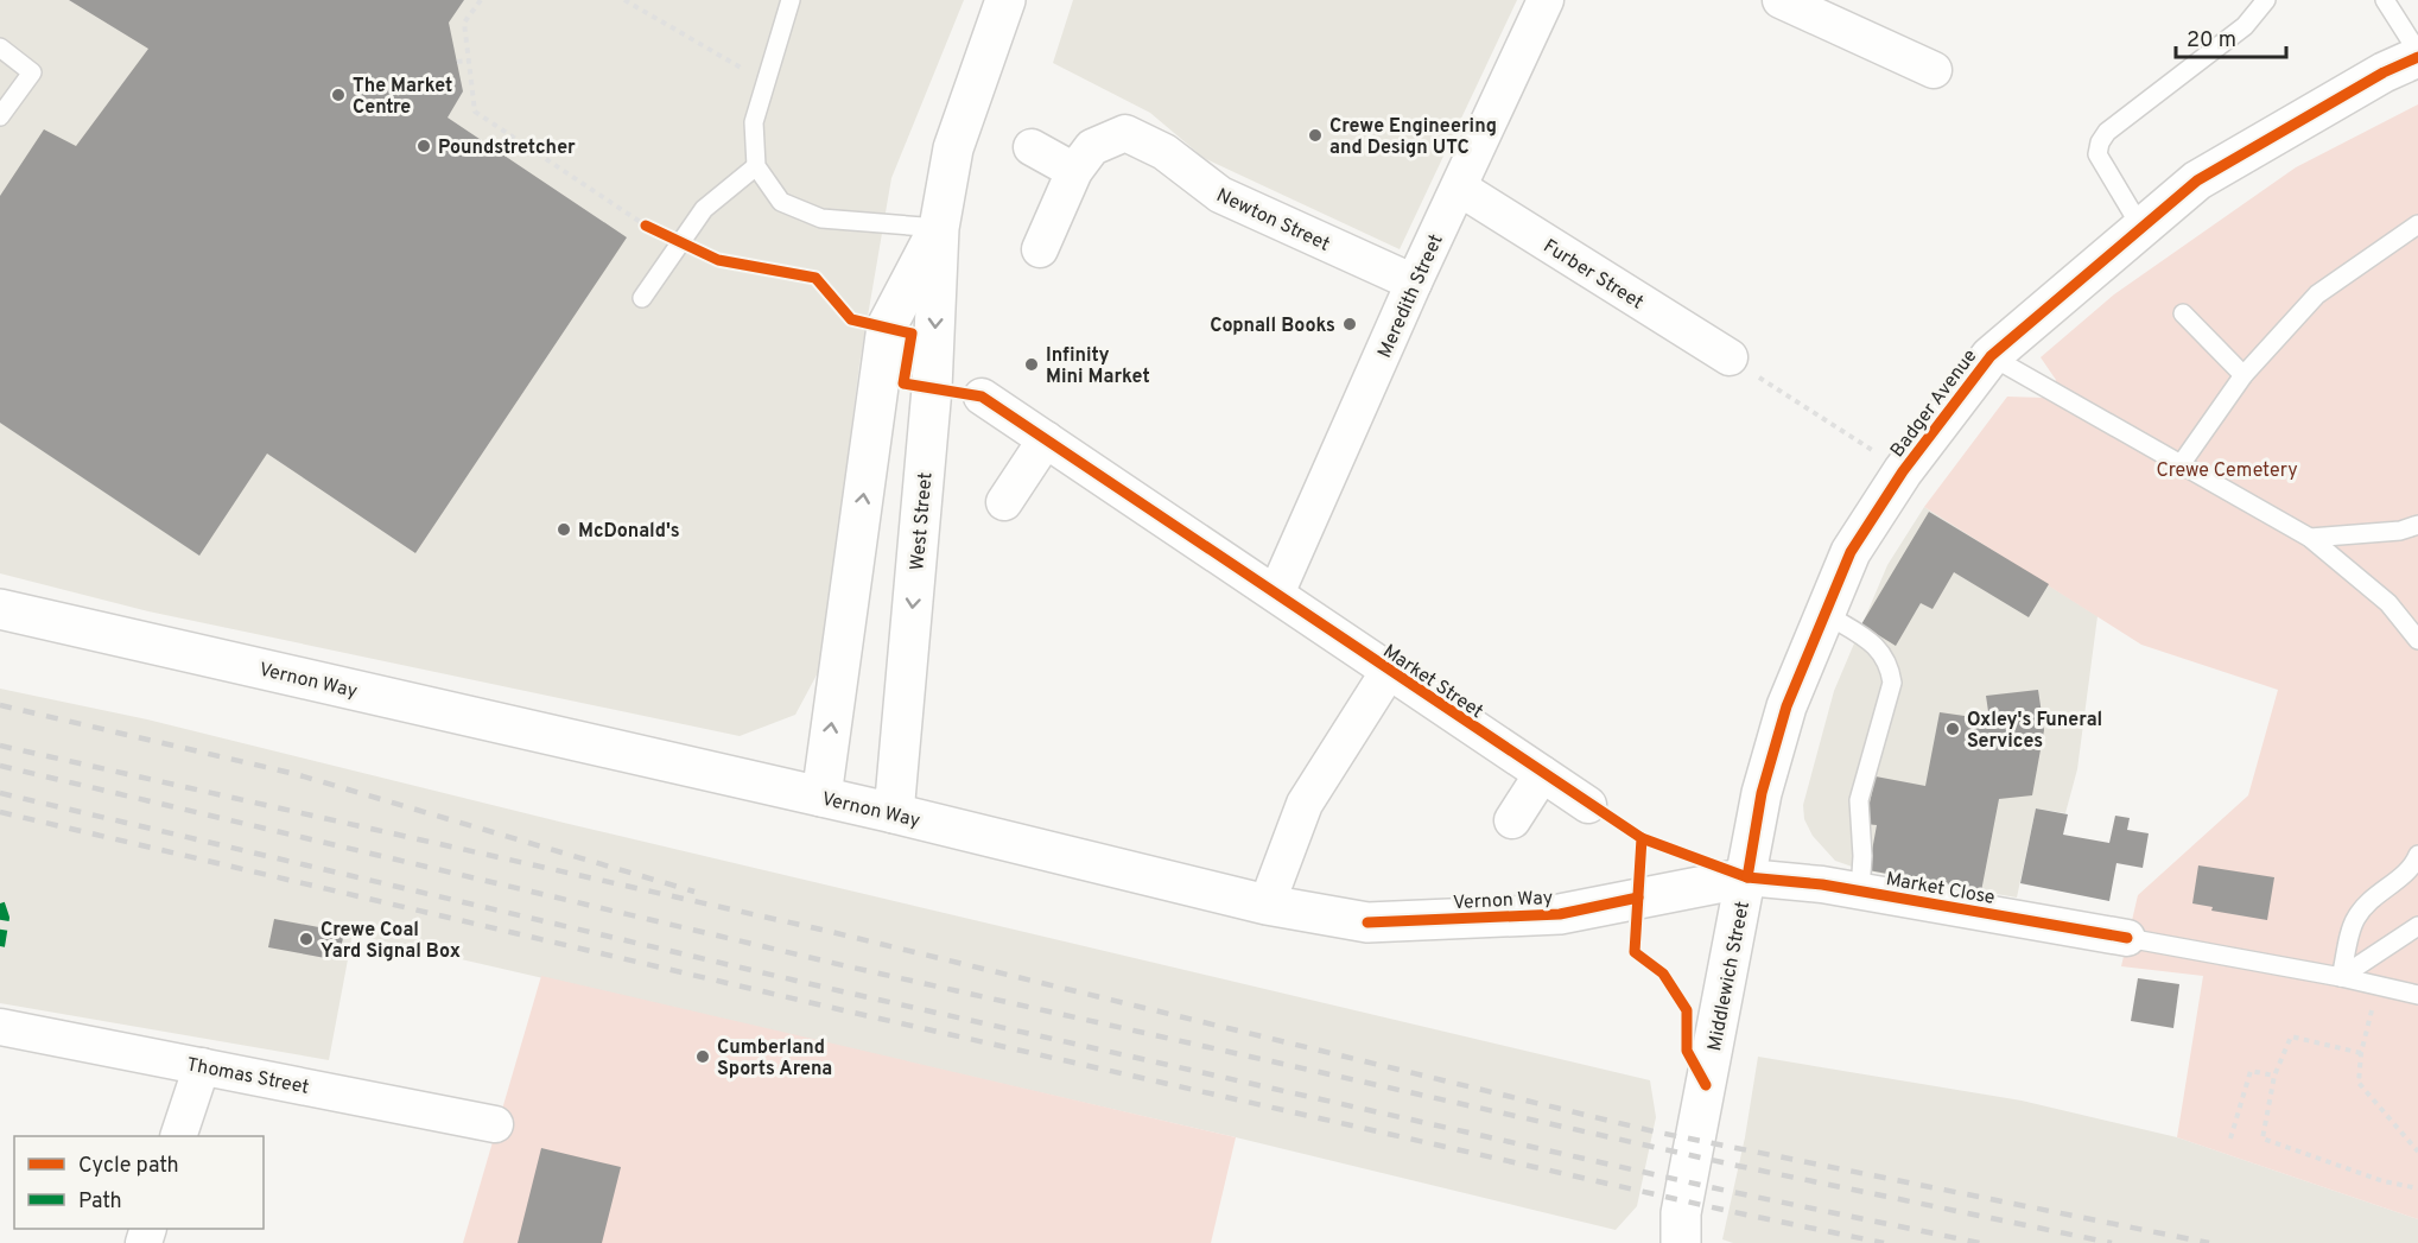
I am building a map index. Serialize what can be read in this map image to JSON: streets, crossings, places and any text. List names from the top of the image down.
{
  "streets": {
    "main road": [
      "Badger Avenue",
      "West Street",
      "Vernon Way",
      "Middlewich Street"
    ],
    "street": [
      "Newton Street",
      "Furber Street",
      "Meredith Street",
      "Market Street",
      "Market Close",
      "Thomas Street"
    ]
  },
  "crossings": [
    ["Newton Street", "Meredith Street"],
    ["Furber Street", "Meredith Street"],
    ["Meredith Street", "Market Street"],
    ["Badger Avenue", "Vernon Way"],
    ["Badger Avenue", "Market Close"],
    ["Badger Avenue", "Middlewich Street"],
    ["West Street", "Vernon Way"],
    ["Vernon Way", "Market Close"],
    ["Vernon Way", "Middlewich Street"],
    ["Market Close", "Middlewich Street"]
  ],
  "parks": ["Crewe Cemetery"],
  "places": [
    "The Market Centre",
    "Crewe Engineering and Design UTC",
    "Poundstretcher",
    "Copnall Books",
    "Infinity Mini Market",
    "McDonald's",
    "Oxley's Funeral Services",
    "Crewe Coal Yard Signal Box",
    "Cumberland Sports Arena"
  ],
  "legend": ["Cycle path", "Path"],
  "scale_bar": "20 m"
}
